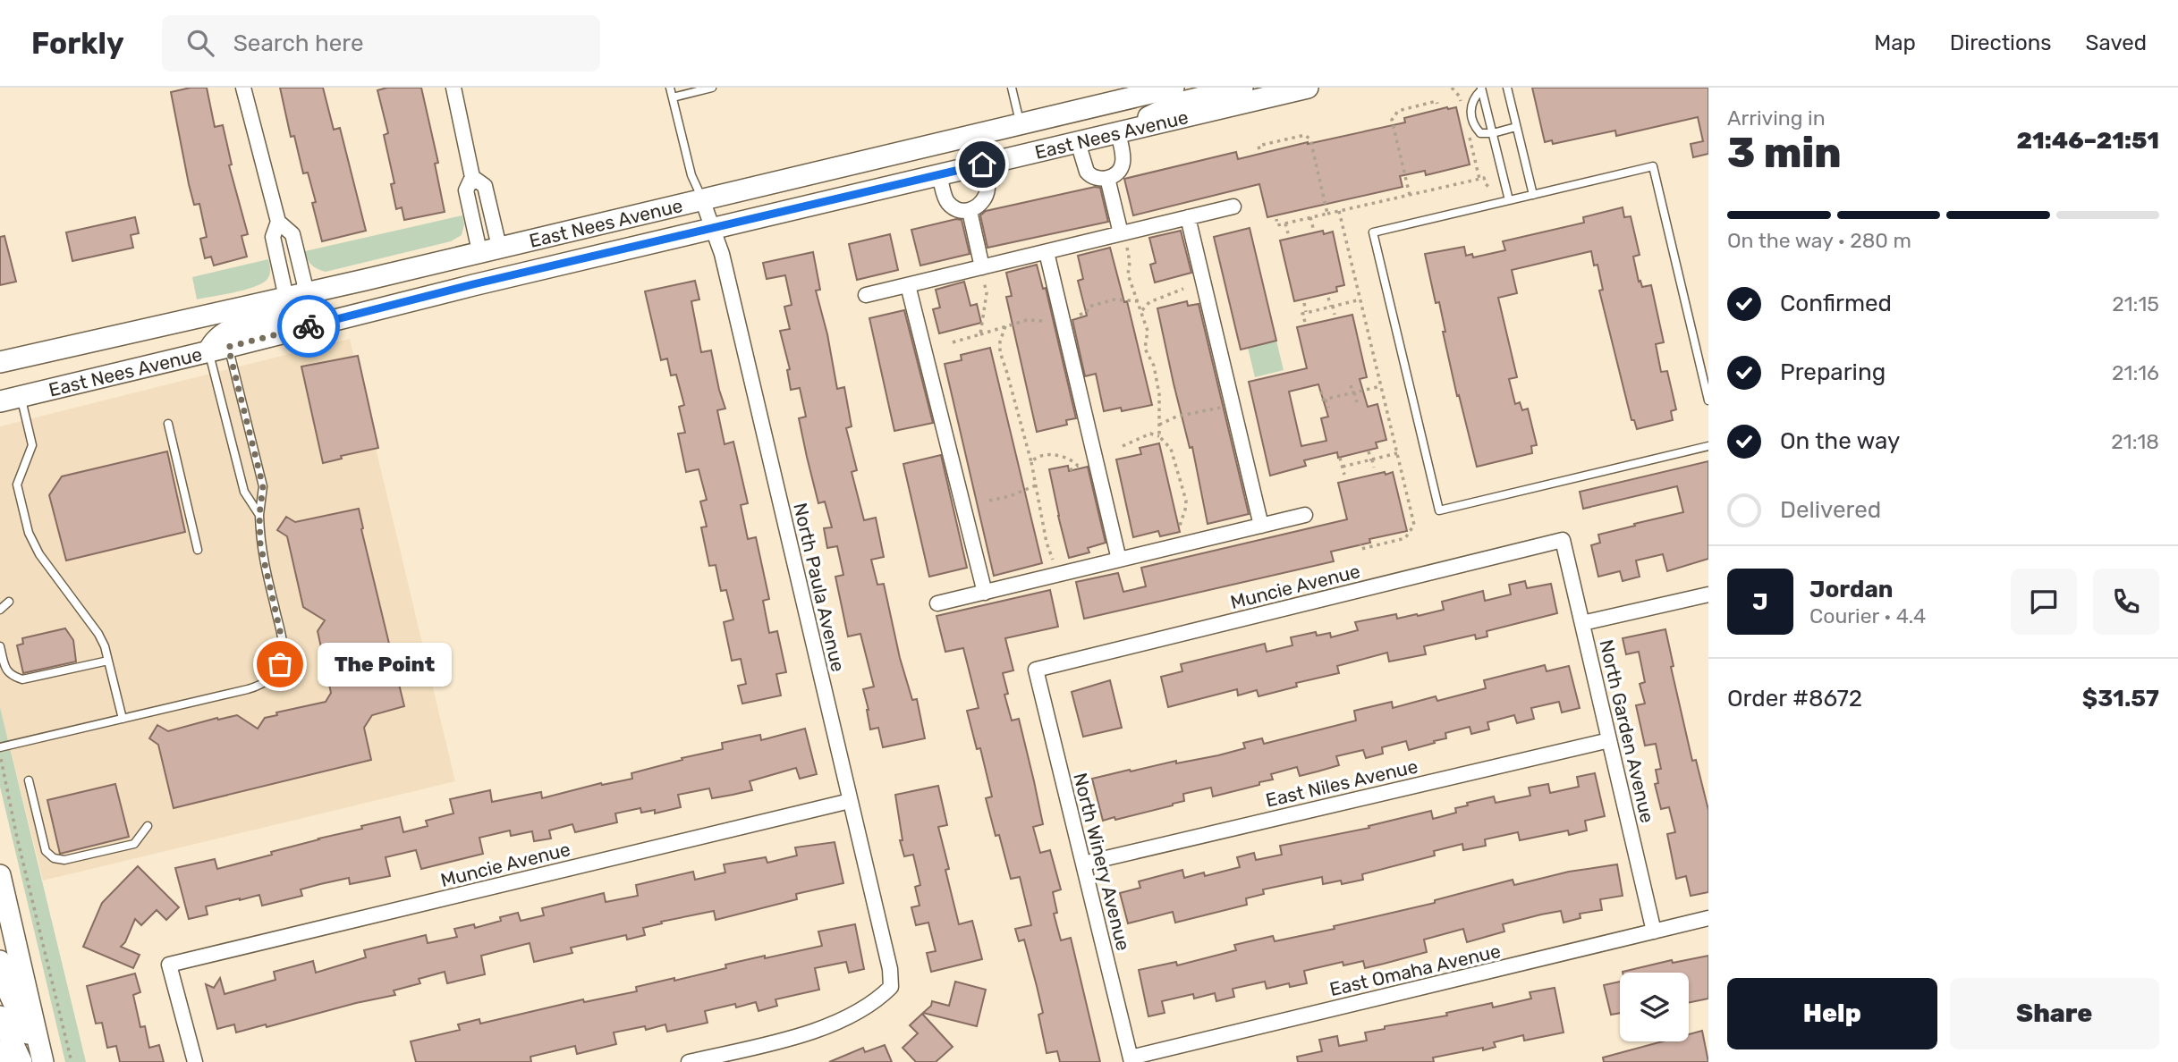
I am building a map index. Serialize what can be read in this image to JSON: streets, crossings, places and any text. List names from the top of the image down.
{
  "streets": {
    "main road": ["East Nees Avenue"],
    "street": [
      "Muncie Avenue",
      "North Paula Avenue",
      "North Garden Avenue",
      "East Niles Avenue",
      "North Winery Avenue",
      "East Omaha Avenue"
    ]
  },
  "crossings": [
    ["East Nees Avenue", "North Paula Avenue"],
    ["Muncie Avenue", "North Paula Avenue"],
    ["Muncie Avenue", "North Garden Avenue"],
    ["Muncie Avenue", "North Winery Avenue"],
    ["North Garden Avenue", "East Niles Avenue"],
    ["North Garden Avenue", "East Omaha Avenue"],
    ["East Niles Avenue", "North Winery Avenue"],
    ["North Winery Avenue", "East Omaha Avenue"]
  ],
  "places": ["The Point"],
  "page": {
    "header": "Forkly",
    "search": "Search here",
    "nav": ["Map", "Directions", "Saved"],
    "heading": ["3 min", "Arriving in", "21:46–21:51"],
    "panel": [
      "Jordan",
      "Courier · 4.4",
      "Order #8672",
      "$31.57"
    ],
    "bar": "On the way · 280 m",
    "list": [
      ["Confirmed", "21:15"],
      ["Preparing", "21:16"],
      ["On the way", "21:18"],
      "Delivered"
    ],
    "round": "J",
    "bubble": "The Point",
    "buttons": ["Help", "Share"]
  }
}
